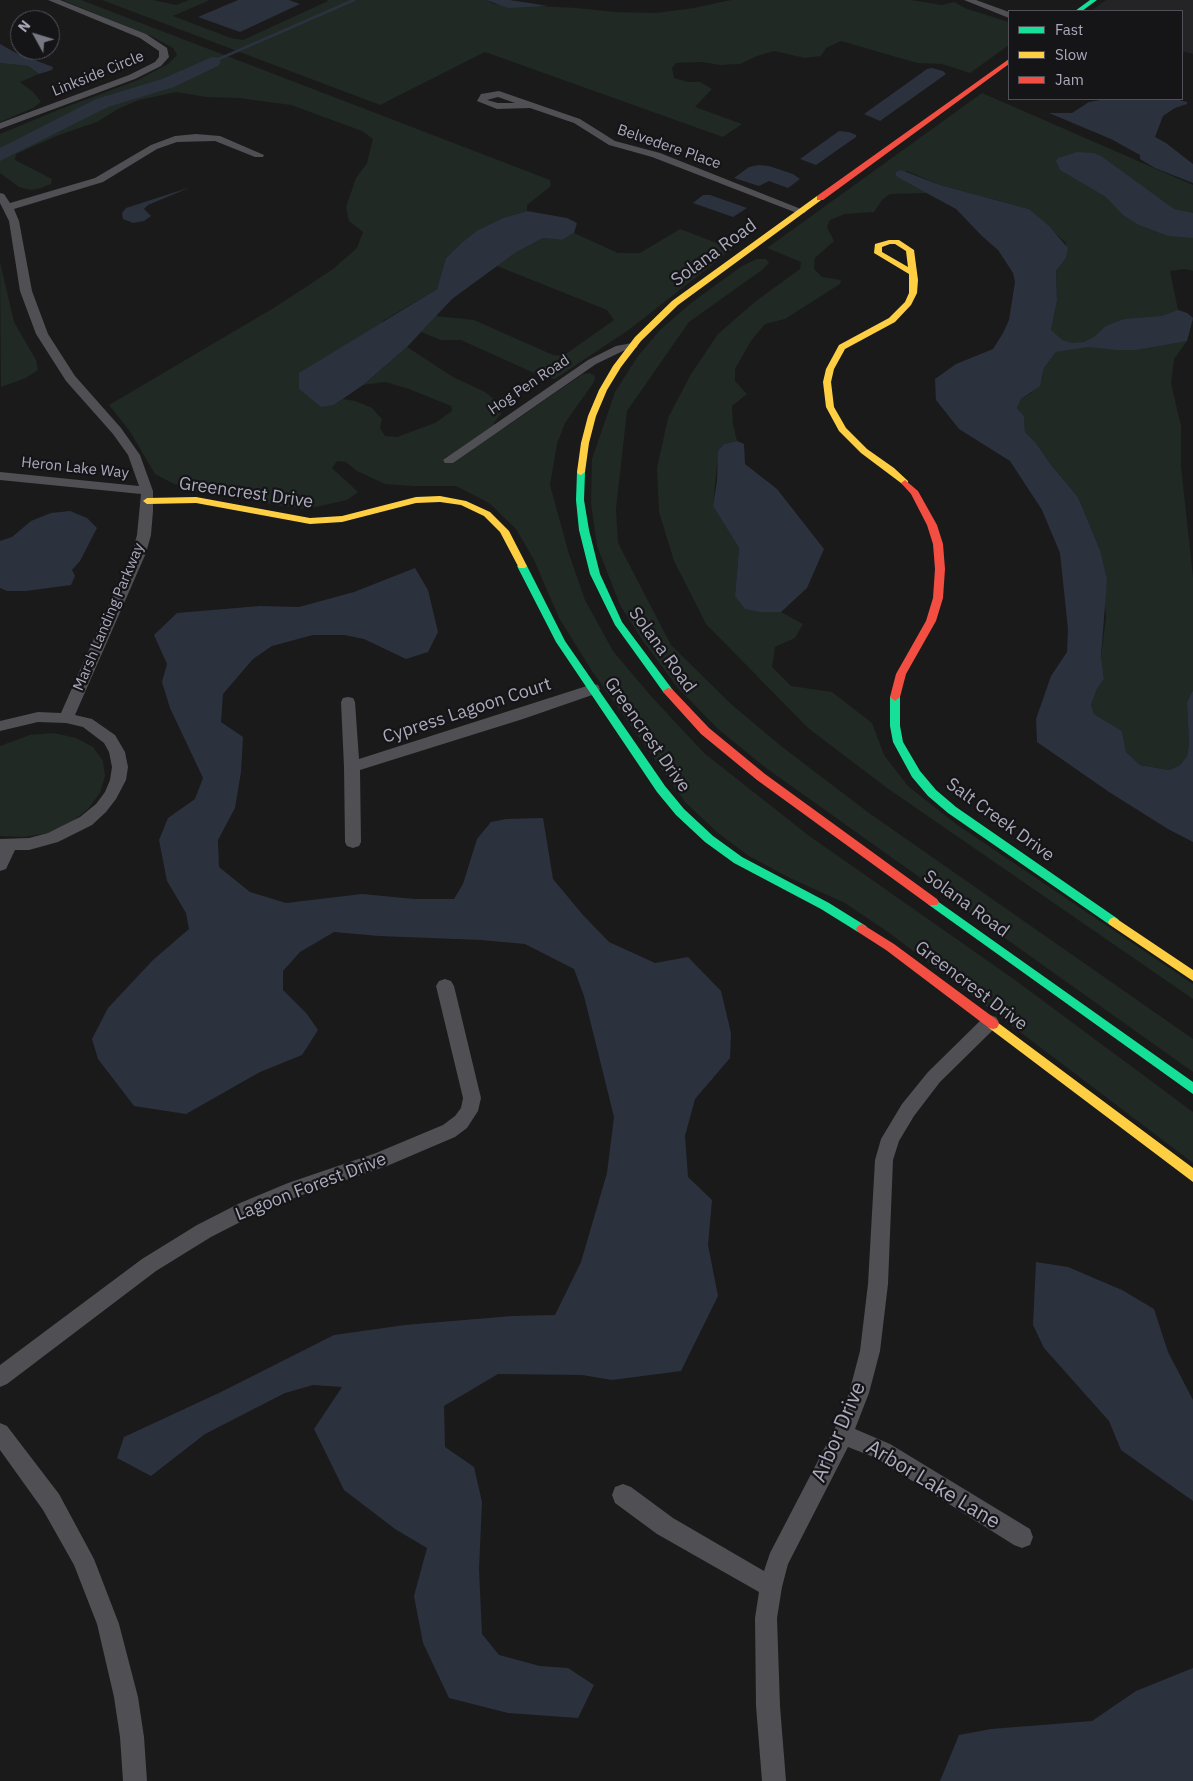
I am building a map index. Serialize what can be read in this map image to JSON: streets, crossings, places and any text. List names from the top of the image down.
{
  "streets": {
    "street": [
      "Linkside Circle",
      "Belvedere Place",
      "Solana Road",
      "Hog Pen Road",
      "Heron Lake Way",
      "Greencrest Drive",
      "Marsh Landing Parkway",
      "Cypress Lagoon Court",
      "Salt Creek Drive",
      "Lagoon Forest Drive",
      "Arbor Drive",
      "Arbor Lake Lane"
    ]
  },
  "crossings": [
    ["Belvedere Place", "Solana Road"],
    ["Solana Road", "Hog Pen Road"],
    ["Heron Lake Way", "Greencrest Drive"],
    ["Heron Lake Way", "Marsh Landing Parkway"],
    ["Greencrest Drive", "Marsh Landing Parkway"],
    ["Greencrest Drive", "Cypress Lagoon Court"],
    ["Greencrest Drive", "Arbor Drive"],
    ["Arbor Drive", "Arbor Lake Lane"]
  ],
  "legend": ["Fast", "Slow", "Jam"],
  "north": "top left"
}
